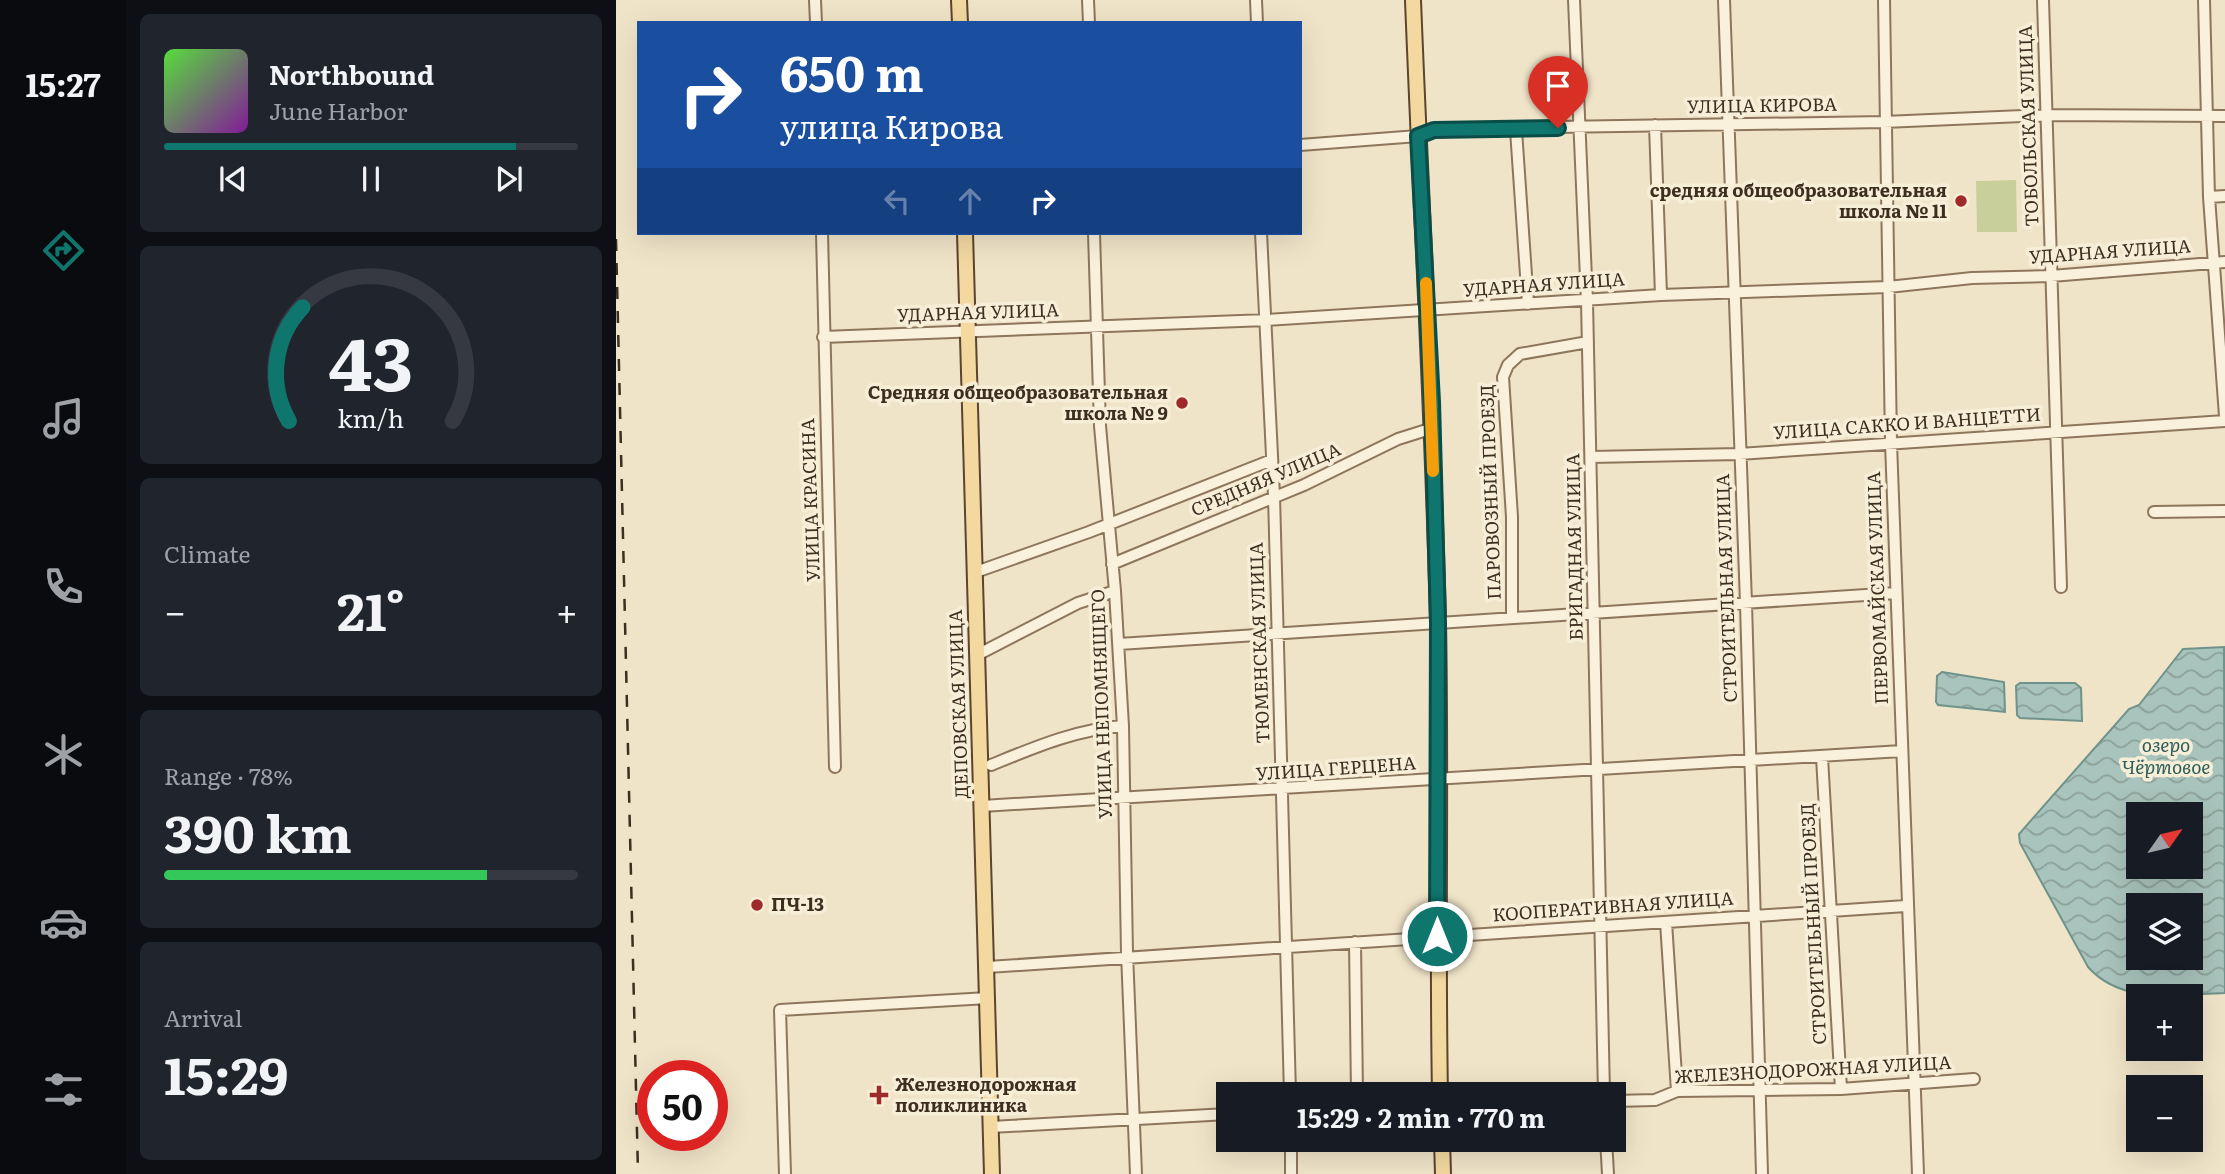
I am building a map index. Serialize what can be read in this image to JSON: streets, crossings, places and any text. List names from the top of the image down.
{
  "streets": {
    "main road": ["ДЕПОВСКАЯ УЛИЦА"],
    "street": [
      "УЛИЦА КИРОВА",
      "ТОБОЛЬСКАЯ УЛИЦА",
      "УДАРНАЯ УЛИЦА",
      "УЛИЦА САККО И ВАНЦЕТТИ",
      "СРЕДНЯЯ УЛИЦА",
      "ПАРОВОЗНЫЙ ПРОЕЗД",
      "УЛИЦА КРАСИНА",
      "БРИГАДНАЯ УЛИЦА",
      "СТРОИТЕЛЬНАЯ УЛИЦА",
      "ПЕРВОМАЙСКАЯ УЛИЦА",
      "ТЮМЕНСКАЯ УЛИЦА",
      "УЛИЦА НЕПОМНЯЩЕГО",
      "УЛИЦА ГЕРЦЕНА",
      "КООПЕРАТИВНАЯ УЛИЦА",
      "СТРОИТЕЛЬНЫЙ ПРОЕЗД",
      "ЖЕЛЕЗНОДОРОЖНАЯ УЛИЦА"
    ]
  },
  "crossings": [
    ["УЛИЦА КИРОВА", "ТОБОЛЬСКАЯ УЛИЦА"],
    ["УЛИЦА КИРОВА", "БРИГАДНАЯ УЛИЦА"],
    ["УЛИЦА КИРОВА", "СТРОИТЕЛЬНАЯ УЛИЦА"],
    ["УЛИЦА КИРОВА", "ПЕРВОМАЙСКАЯ УЛИЦА"],
    ["ТОБОЛЬСКАЯ УЛИЦА", "УДАРНАЯ УЛИЦА"],
    ["ТОБОЛЬСКАЯ УЛИЦА", "УЛИЦА САККО И ВАНЦЕТТИ"],
    ["УДАРНАЯ УЛИЦА", "УЛИЦА КРАСИНА"],
    ["УДАРНАЯ УЛИЦА", "БРИГАДНАЯ УЛИЦА"],
    ["УДАРНАЯ УЛИЦА", "СТРОИТЕЛЬНАЯ УЛИЦА"],
    ["УДАРНАЯ УЛИЦА", "ПЕРВОМАЙСКАЯ УЛИЦА"],
    ["УДАРНАЯ УЛИЦА", "ТЮМЕНСКАЯ УЛИЦА"],
    ["УДАРНАЯ УЛИЦА", "ДЕПОВСКАЯ УЛИЦА"],
    ["УДАРНАЯ УЛИЦА", "УЛИЦА НЕПОМНЯЩЕГО"],
    ["УЛИЦА САККО И ВАНЦЕТТИ", "БРИГАДНАЯ УЛИЦА"],
    ["УЛИЦА САККО И ВАНЦЕТТИ", "СТРОИТЕЛЬНАЯ УЛИЦА"],
    ["УЛИЦА САККО И ВАНЦЕТТИ", "ПЕРВОМАЙСКАЯ УЛИЦА"],
    ["СРЕДНЯЯ УЛИЦА", "ТЮМЕНСКАЯ УЛИЦА"],
    ["СРЕДНЯЯ УЛИЦА", "УЛИЦА НЕПОМНЯЩЕГО"],
    ["ПАРОВОЗНЫЙ ПРОЕЗД", "БРИГАДНАЯ УЛИЦА"],
    ["БРИГАДНАЯ УЛИЦА", "УЛИЦА ГЕРЦЕНА"],
    ["БРИГАДНАЯ УЛИЦА", "КООПЕРАТИВНАЯ УЛИЦА"],
    ["СТРОИТЕЛЬНАЯ УЛИЦА", "УЛИЦА ГЕРЦЕНА"],
    ["СТРОИТЕЛЬНАЯ УЛИЦА", "КООПЕРАТИВНАЯ УЛИЦА"],
    ["СТРОИТЕЛЬНАЯ УЛИЦА", "ЖЕЛЕЗНОДОРОЖНАЯ УЛИЦА"],
    ["ПЕРВОМАЙСКАЯ УЛИЦА", "УЛИЦА ГЕРЦЕНА"],
    ["ПЕРВОМАЙСКАЯ УЛИЦА", "КООПЕРАТИВНАЯ УЛИЦА"],
    ["ПЕРВОМАЙСКАЯ УЛИЦА", "ЖЕЛЕЗНОДОРОЖНАЯ УЛИЦА"],
    ["ТЮМЕНСКАЯ УЛИЦА", "УЛИЦА ГЕРЦЕНА"],
    ["ТЮМЕНСКАЯ УЛИЦА", "КООПЕРАТИВНАЯ УЛИЦА"],
    ["ДЕПОВСКАЯ УЛИЦА", "УЛИЦА ГЕРЦЕНА"],
    ["ДЕПОВСКАЯ УЛИЦА", "КООПЕРАТИВНАЯ УЛИЦА"],
    ["УЛИЦА НЕПОМНЯЩЕГО", "УЛИЦА ГЕРЦЕНА"],
    ["УЛИЦА НЕПОМНЯЩЕГО", "КООПЕРАТИВНАЯ УЛИЦА"],
    ["УЛИЦА ГЕРЦЕНА", "СТРОИТЕЛЬНЫЙ ПРОЕЗД"],
    ["КООПЕРАТИВНАЯ УЛИЦА", "СТРОИТЕЛЬНЫЙ ПРОЕЗД"],
    ["СТРОИТЕЛЬНЫЙ ПРОЕЗД", "ЖЕЛЕЗНОДОРОЖНАЯ УЛИЦА"]
  ],
  "water": ["озеро Чёртовое"],
  "places": {
    "other": ["средняя общеобразовательная школа № 11", "Средняя общеобразовательная школа № 9", "ПЧ-13"],
    "health": ["Железнодорожная поликлиника"]
  },
  "north": "top right",
  "page": {
    "tabs": "15:27",
    "turn": ["650 m", "улица Кирова"],
    "song": ["Northbound", "June Harbor"],
    "tile": [
      "Climate",
      ["Range · 78%", "390 km"],
      ["Arrival", "15:29"]
    ],
    "heat": ["−", "21°", "+"],
    "map_buttons": ["+", "−"],
    "limit": "50",
    "trip": "15:29 · 2 min · 770 m",
    "gauge": ["43", "km/h"]
  }
}
